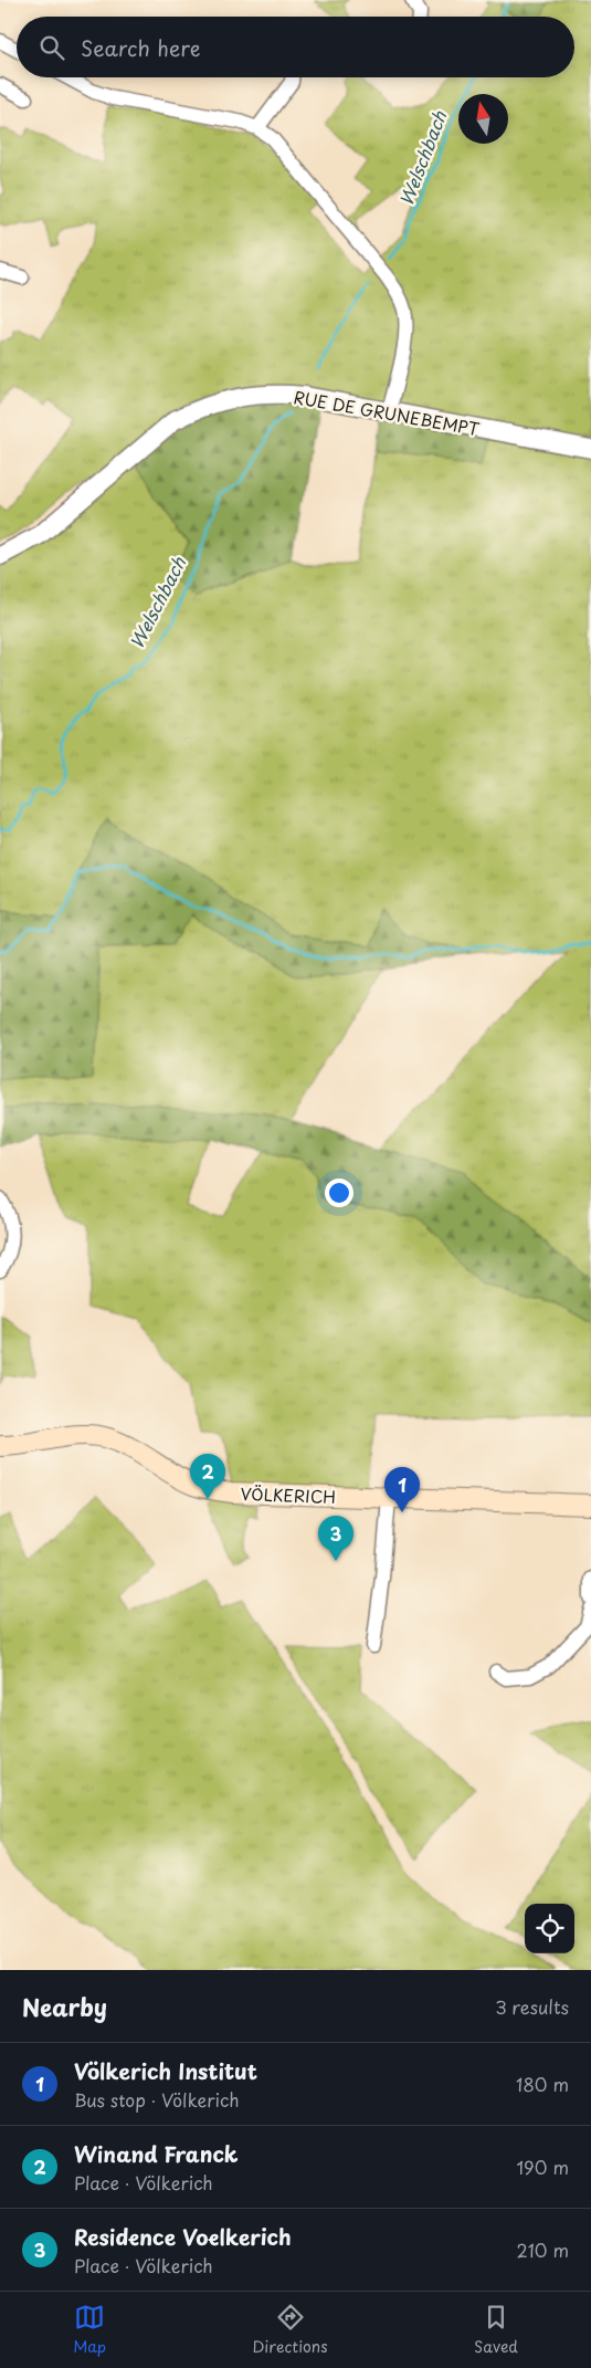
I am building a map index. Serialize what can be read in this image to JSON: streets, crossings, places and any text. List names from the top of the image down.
{
  "streets": {
    "main road": ["VÖLKERICH"],
    "street": ["RUE DE GRUNEBEMPT"]
  },
  "water": ["Welschbach"],
  "north": "top",
  "page": {
    "search": "Search here",
    "pins": ["2", "1", "3"],
    "heading": ["Nearby", "3 results"],
    "list": [
      {
        "mark": "1",
        "name": "Völkerich Institut",
        "note": "Bus stop · Völkerich",
        "value": "180 m"
      },
      {
        "mark": "2",
        "name": "Winand Franck",
        "note": "Place · Völkerich",
        "value": "190 m"
      },
      {
        "mark": "3",
        "name": "Residence Voelkerich",
        "note": "Place · Völkerich",
        "value": "210 m"
      }
    ],
    "nav": ["Map", "Directions", "Saved"]
  }
}
